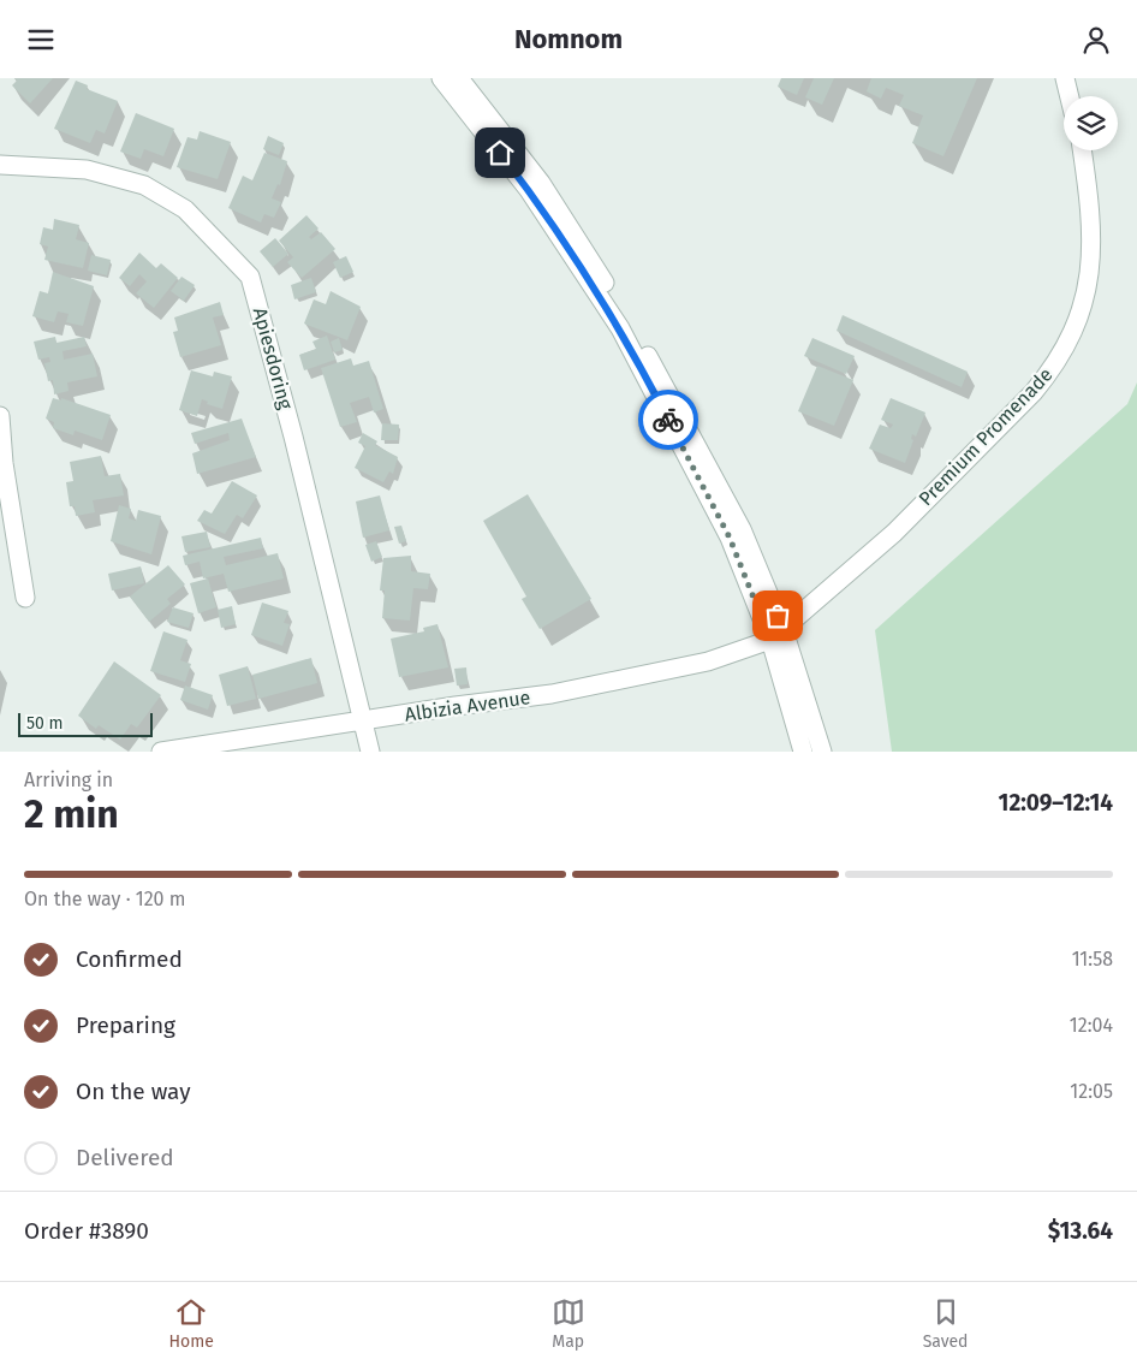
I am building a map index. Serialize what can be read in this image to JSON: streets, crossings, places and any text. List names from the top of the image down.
{
  "streets": {
    "street": ["Apiesdoring", "Premium Promenade", "Albizia Avenue"]
  },
  "crossings": [
    ["Apiesdoring", "Albizia Avenue"],
    ["Premium Promenade", "Albizia Avenue"]
  ],
  "scale_bar": "50 m",
  "page": {
    "header": "Nomnom",
    "scale": "50 m",
    "heading": ["2 min", "Arriving in", "12:09–12:14"],
    "panel": ["Order #3890", "$13.64"],
    "bar": "On the way · 120 m",
    "list": [
      ["Confirmed", "11:58"],
      ["Preparing", "12:04"],
      ["On the way", "12:05"],
      "Delivered"
    ],
    "tabs": ["Home", "Map", "Saved"]
  }
}
